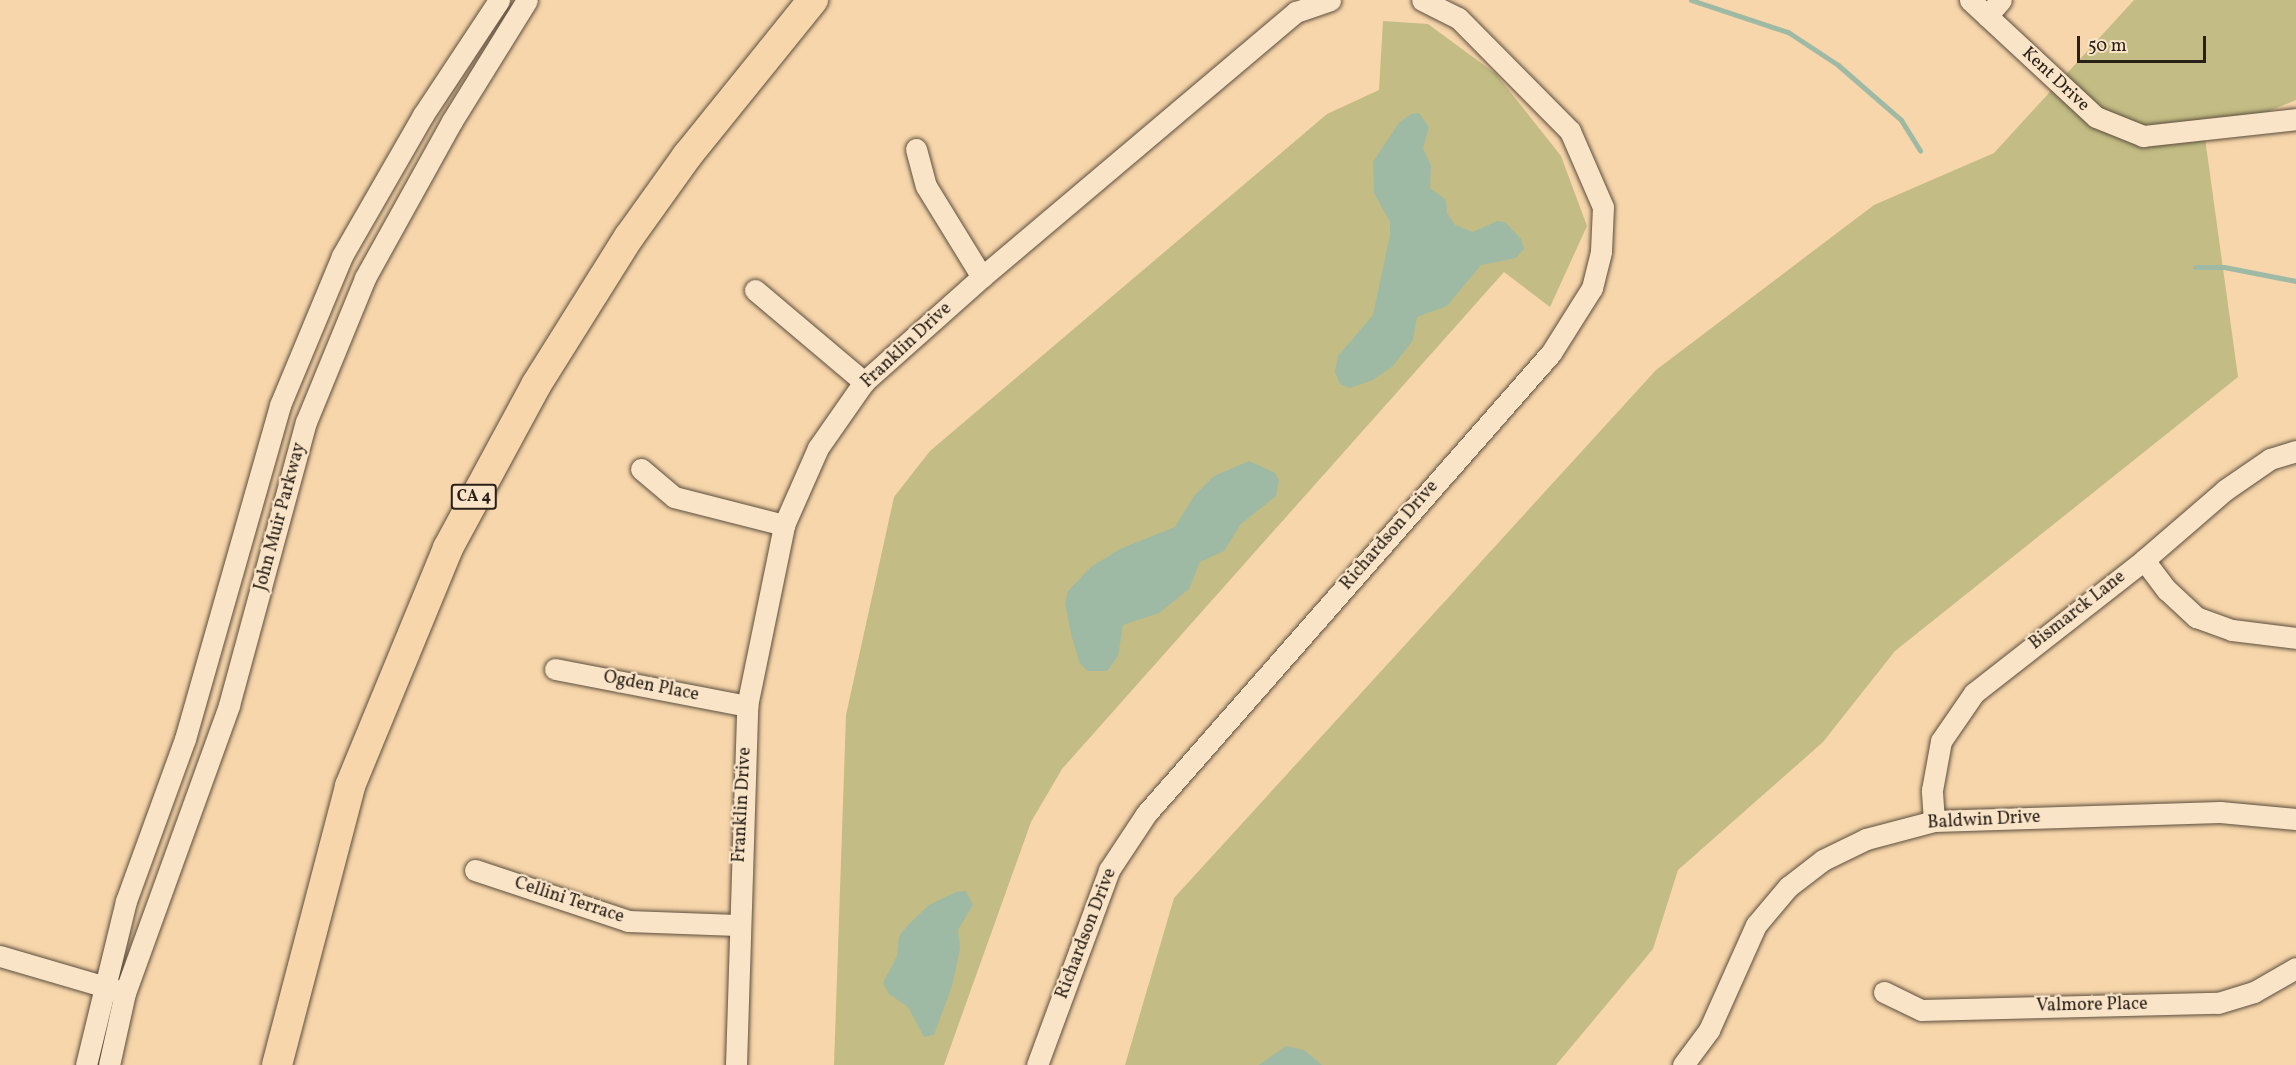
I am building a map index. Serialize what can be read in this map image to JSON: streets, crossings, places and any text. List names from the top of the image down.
{
  "streets": {
    "highway": ["CA 4"],
    "street": [
      "Kent Drive",
      "Franklin Drive",
      "John Muir Parkway",
      "Richardson Drive",
      "Bismarck Lane",
      "Ogden Place",
      "Baldwin Drive",
      "Cellini Terrace",
      "Valmore Place"
    ]
  },
  "crossings": [
    ["Franklin Drive", "Ogden Place"],
    ["Franklin Drive", "Cellini Terrace"],
    ["Bismarck Lane", "Baldwin Drive"]
  ],
  "scale_bar": "50 m"
}
